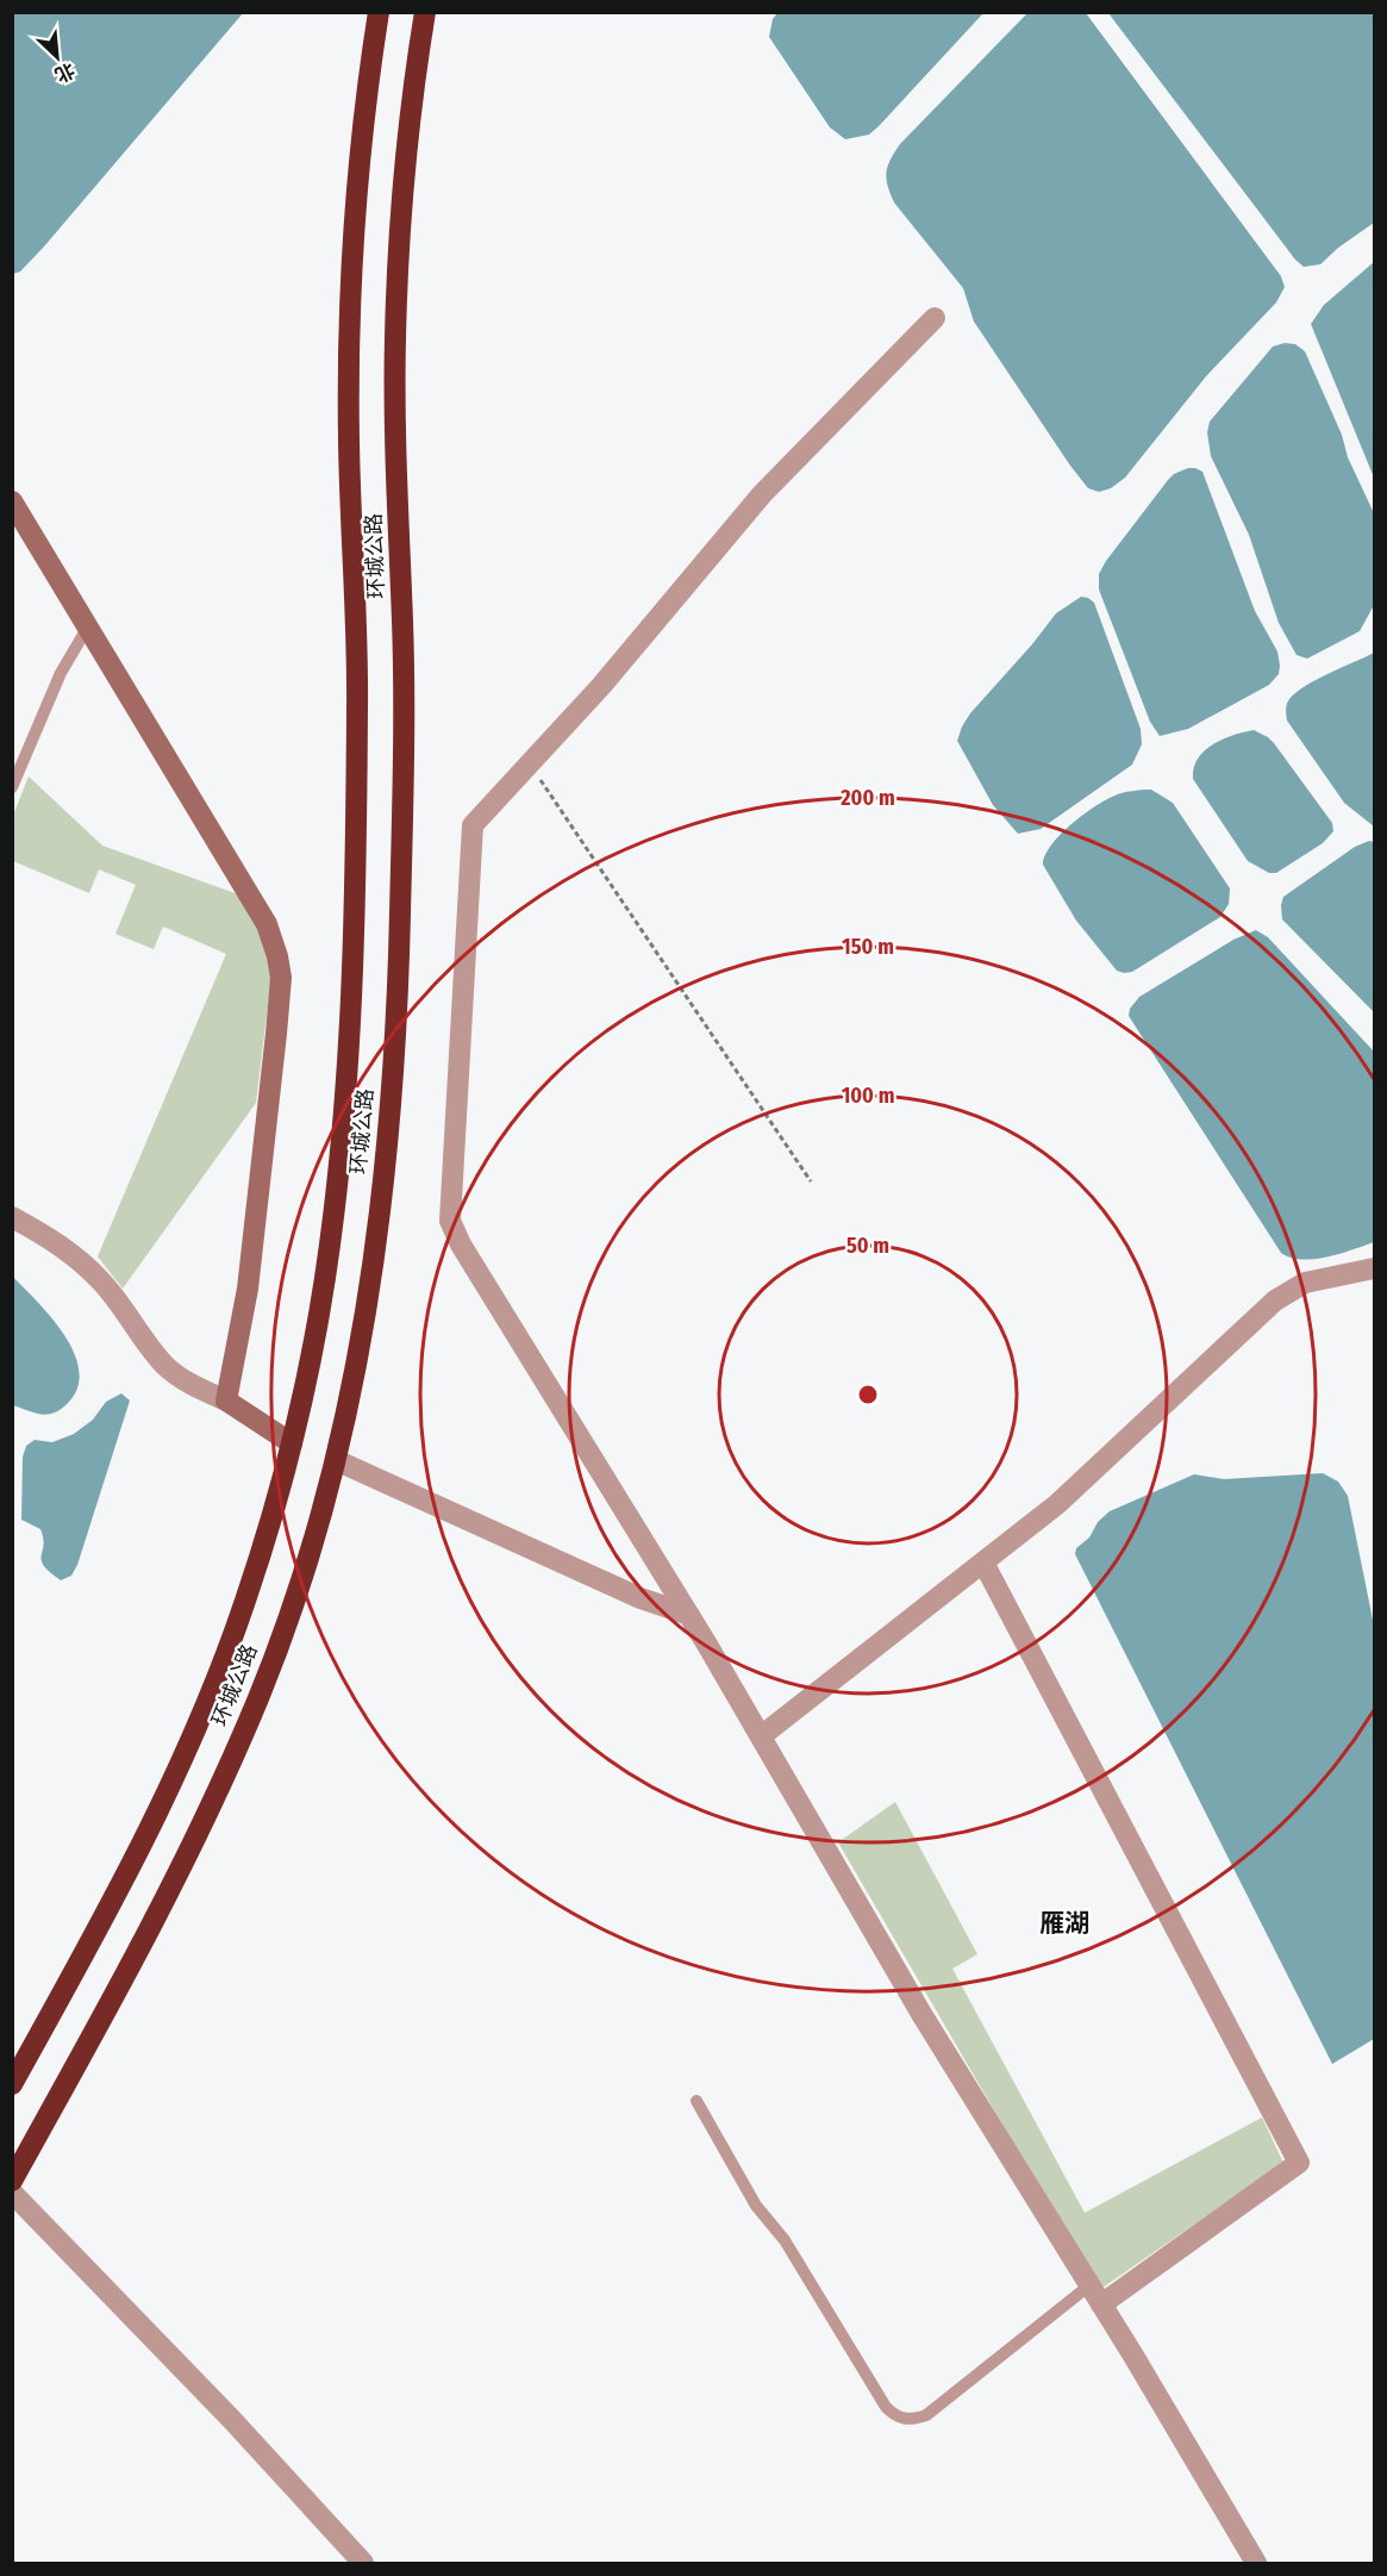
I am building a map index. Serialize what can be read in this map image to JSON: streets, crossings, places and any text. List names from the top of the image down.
{
  "streets": {
    "highway": ["环城公路"]
  },
  "districts": ["雁湖"],
  "north": "bottom right",
  "rings": [
    "200 m",
    "150 m",
    "100 m",
    "50 m"
  ]
}
